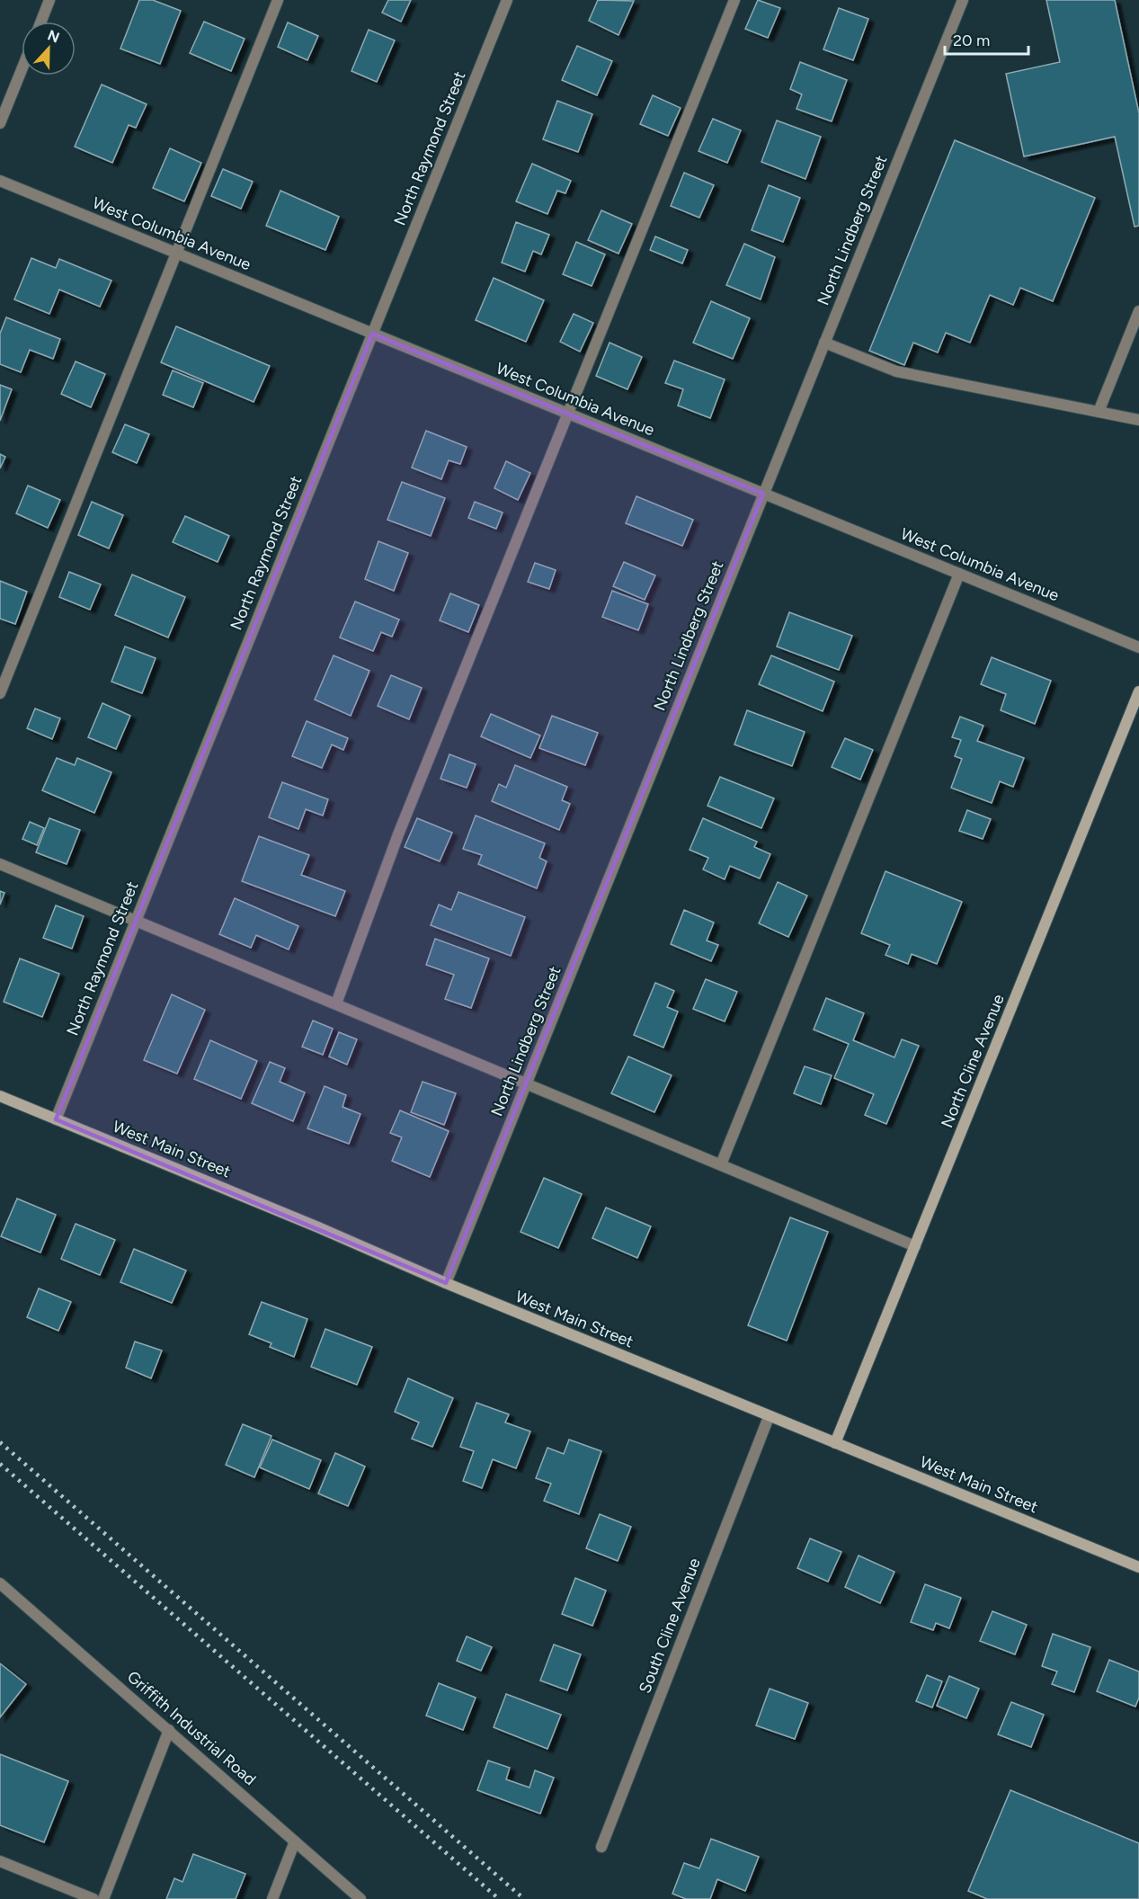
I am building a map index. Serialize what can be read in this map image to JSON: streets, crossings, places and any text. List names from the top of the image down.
{
  "streets": {
    "street": [
      "North Raymond Street",
      "North Lindberg Street",
      "West Columbia Avenue",
      "North Cline Avenue",
      "West Main Street",
      "South Cline Avenue",
      "Griffith Industrial Road"
    ]
  },
  "crossings": [
    ["North Raymond Street", "West Columbia Avenue"],
    ["North Raymond Street", "West Main Street"],
    ["North Lindberg Street", "West Columbia Avenue"],
    ["North Lindberg Street", "West Main Street"],
    ["North Cline Avenue", "West Main Street"],
    ["West Main Street", "South Cline Avenue"]
  ],
  "scale_bar": "20 m",
  "north": "top"
}
